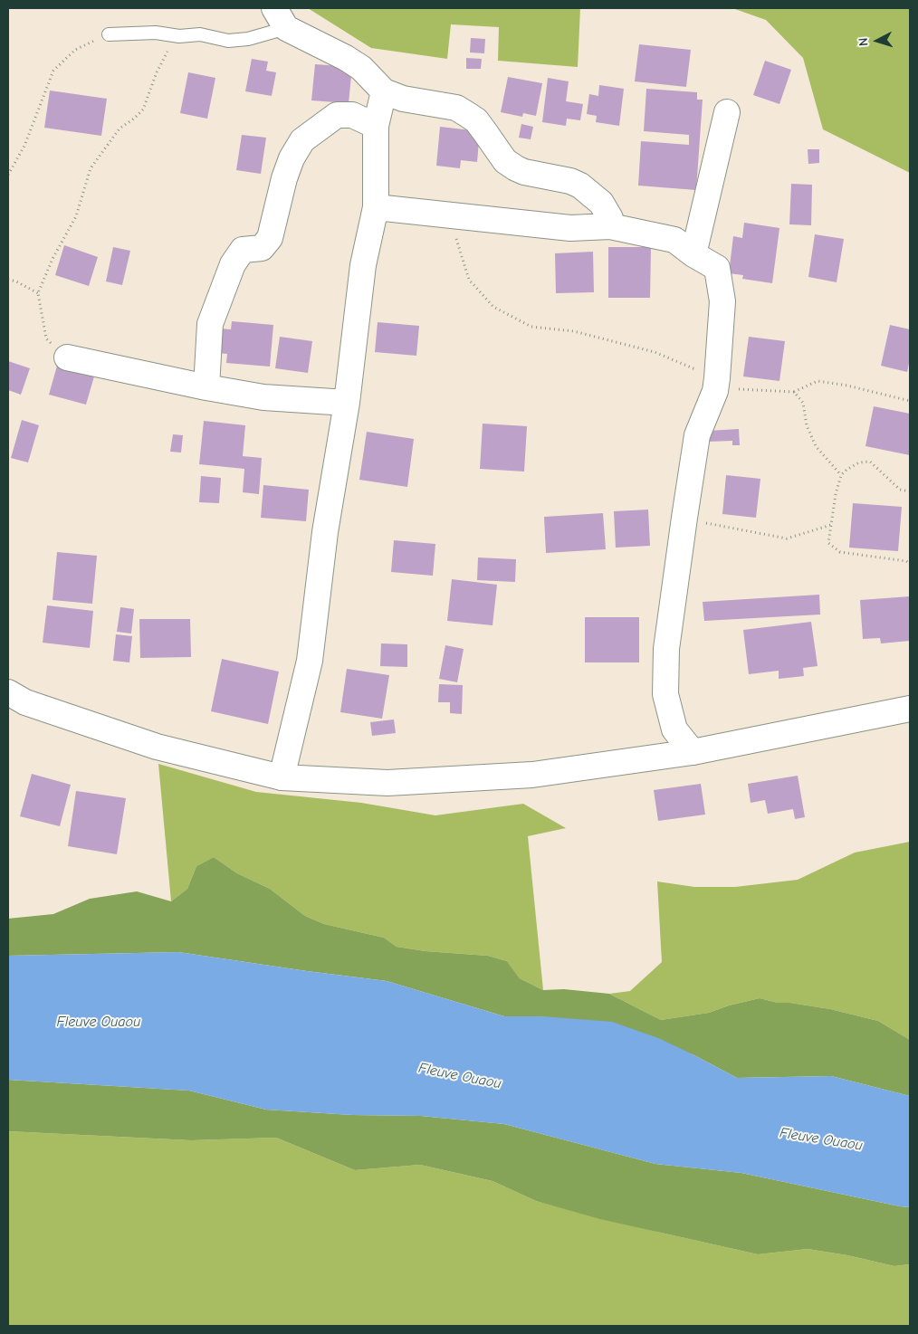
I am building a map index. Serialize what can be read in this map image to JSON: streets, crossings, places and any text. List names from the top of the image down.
{
  "water": ["Fleuve Ouaou"],
  "north": "left"
}
